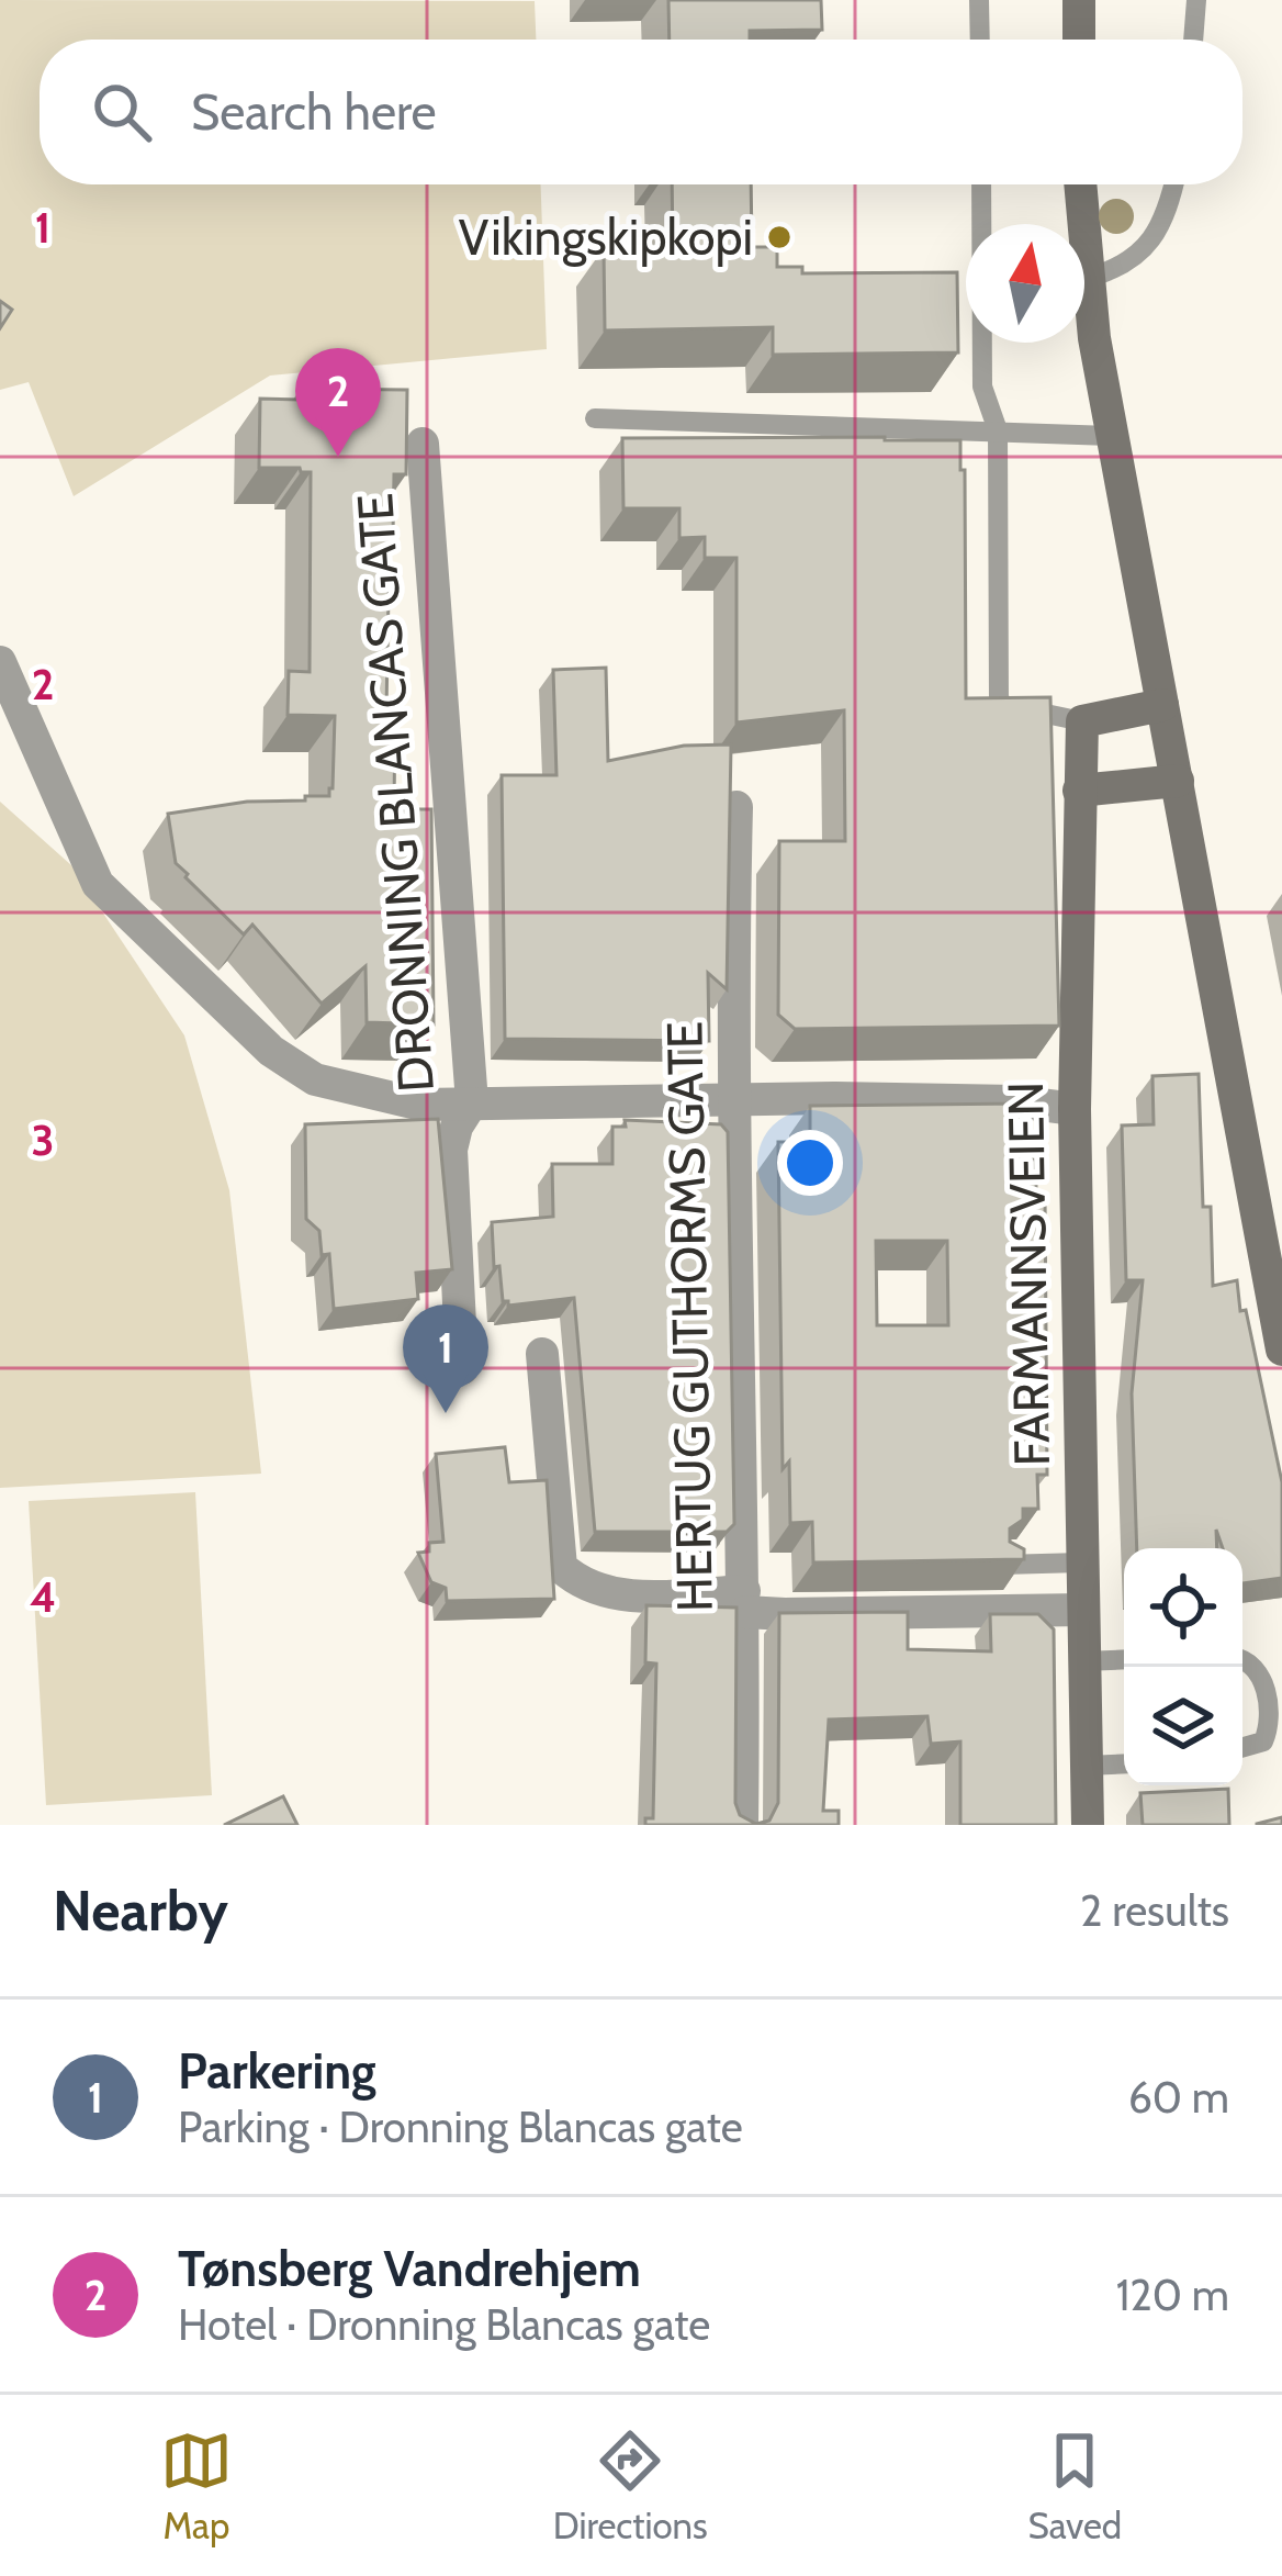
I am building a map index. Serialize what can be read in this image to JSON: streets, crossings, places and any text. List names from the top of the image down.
{
  "streets": {
    "street": ["DRONNING BLANCAS GATE", "FARMANNSVEIEN", "HERTUG GUTHORMS GATE"]
  },
  "places": ["Vikingskipkopi"],
  "north": "top",
  "page": {
    "search": "Search here",
    "pins": ["2", "1"],
    "heading": ["Nearby", "2 results"],
    "list": [
      {
        "mark": "1",
        "name": "Parkering",
        "note": "Parking · Dronning Blancas gate",
        "value": "60 m"
      },
      {
        "mark": "2",
        "name": "Tønsberg Vandrehjem",
        "note": "Hotel · Dronning Blancas gate",
        "value": "120 m"
      }
    ],
    "nav": ["Map", "Directions", "Saved"]
  },
  "grid": {
    "rows": [
      "1",
      "2",
      "3",
      "4"
    ]
  }
}
